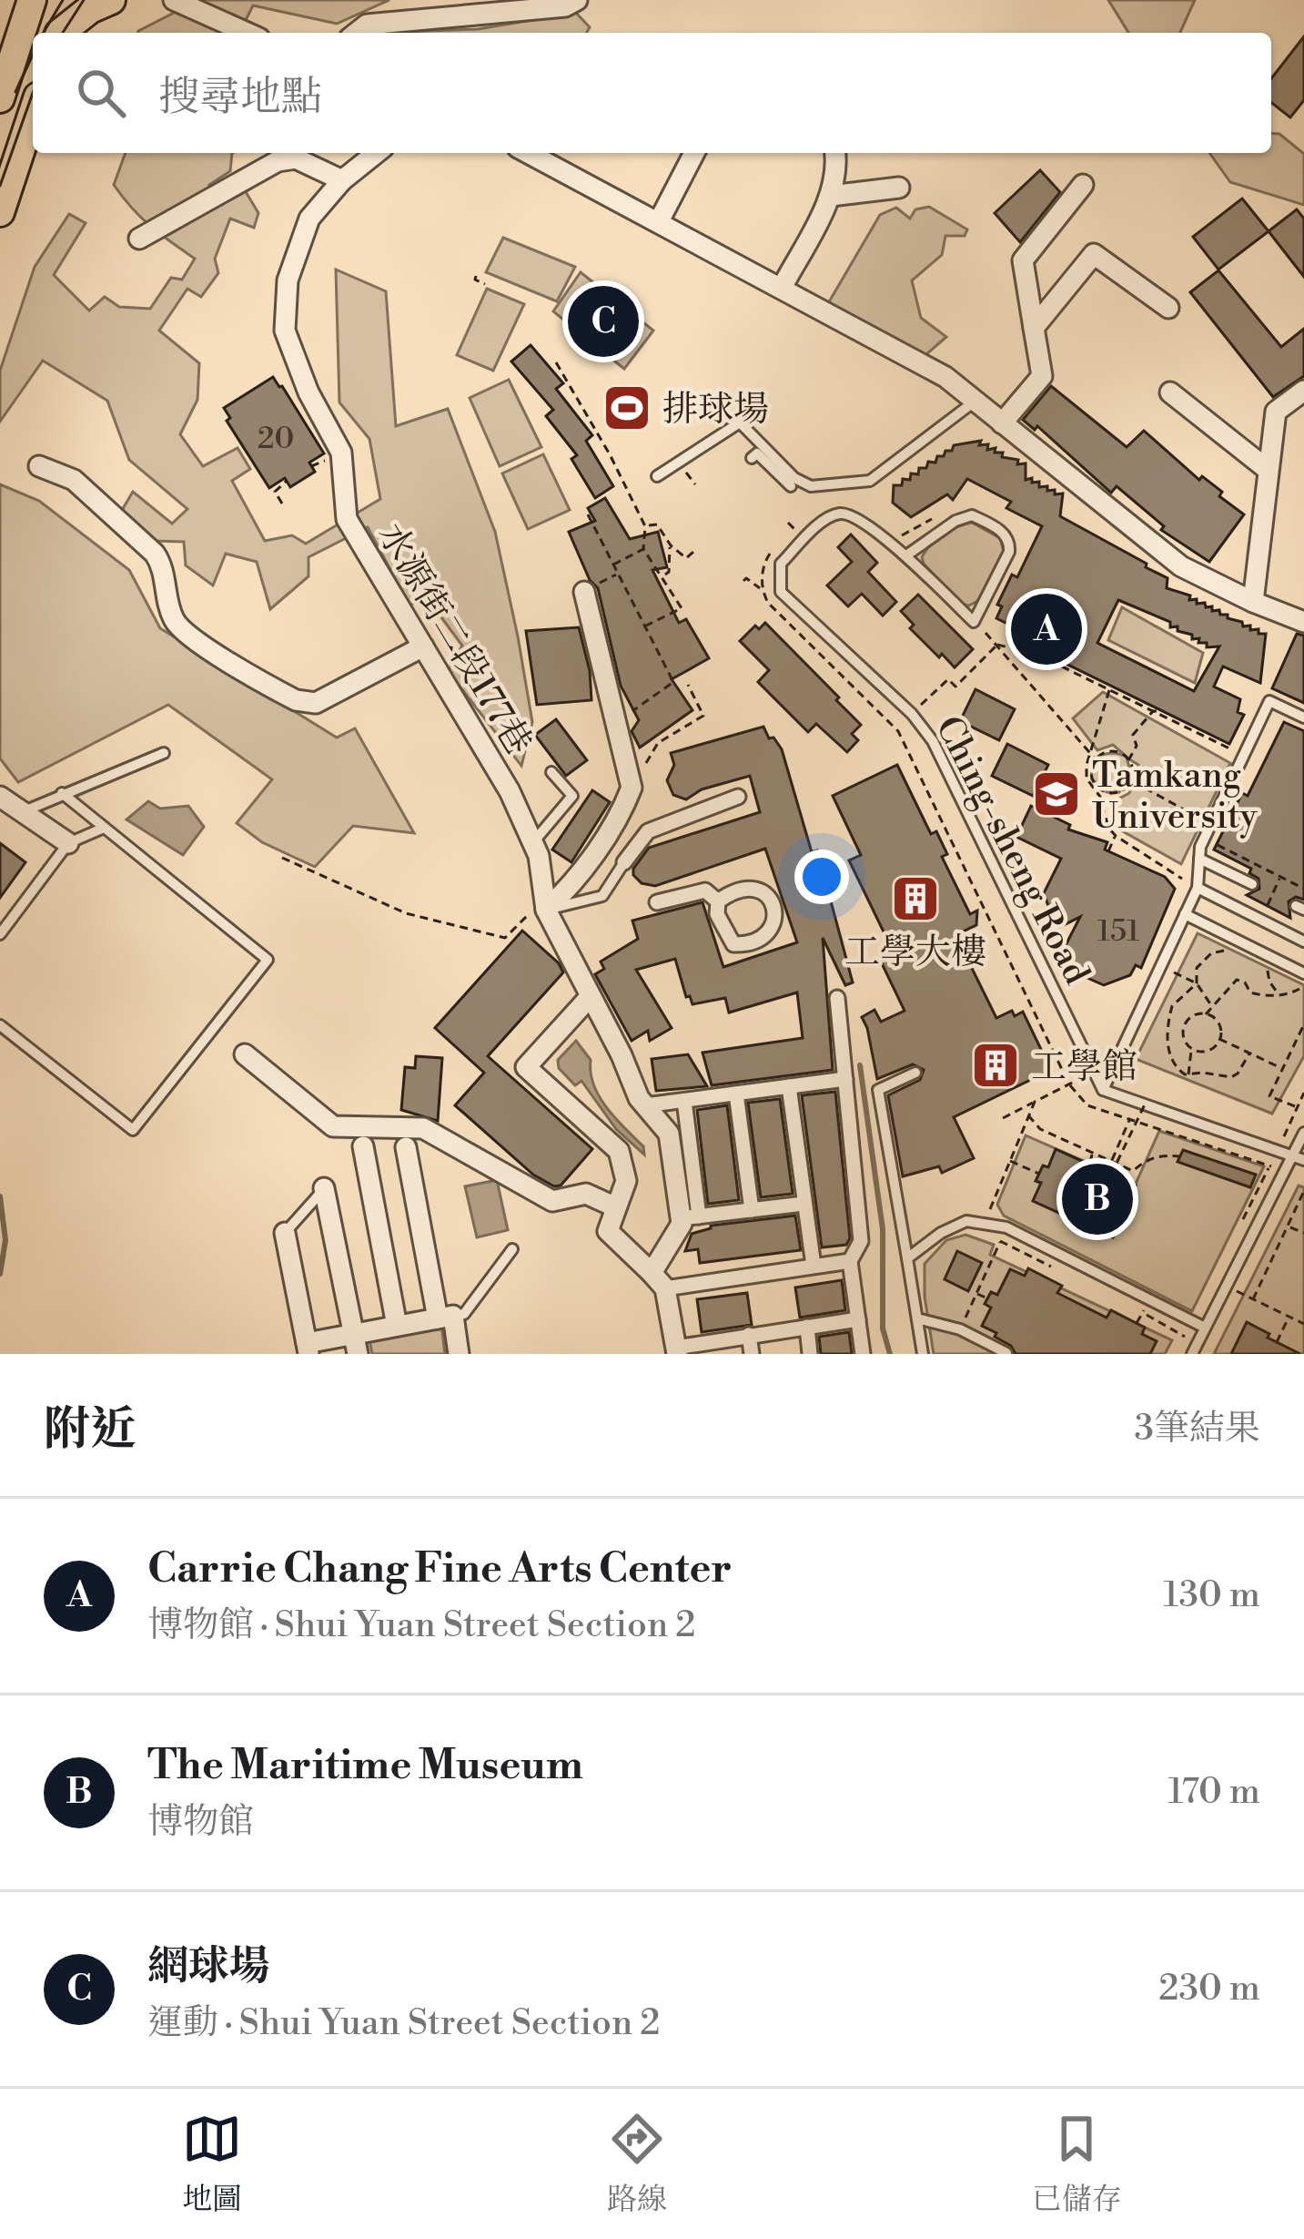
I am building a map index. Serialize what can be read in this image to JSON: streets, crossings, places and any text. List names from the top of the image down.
{
  "streets": {
    "street": ["水源街二段177巷"],
    "lane": ["Ching-sheng Road"]
  },
  "places": {
    "sports": ["排球場"],
    "school or university": ["Tamkang University"],
    "building": ["工學大樓", "工學館"]
  },
  "house_numbers": ["20", "151"],
  "page": {
    "search": "搜尋地點",
    "pins": ["C", "A", "B"],
    "heading": ["附近", "3筆結果"],
    "list": [
      {
        "mark": "A",
        "name": "Carrie Chang Fine Arts Center",
        "note": "博物館 · Shui Yuan Street Section 2",
        "value": "130 m"
      },
      {
        "mark": "B",
        "name": "The Maritime Museum",
        "note": "博物館",
        "value": "170 m"
      },
      {
        "mark": "C",
        "name": "網球場",
        "note": "運動 · Shui Yuan Street Section 2",
        "value": "230 m"
      }
    ],
    "nav": ["地圖", "路線", "已儲存"]
  }
}
